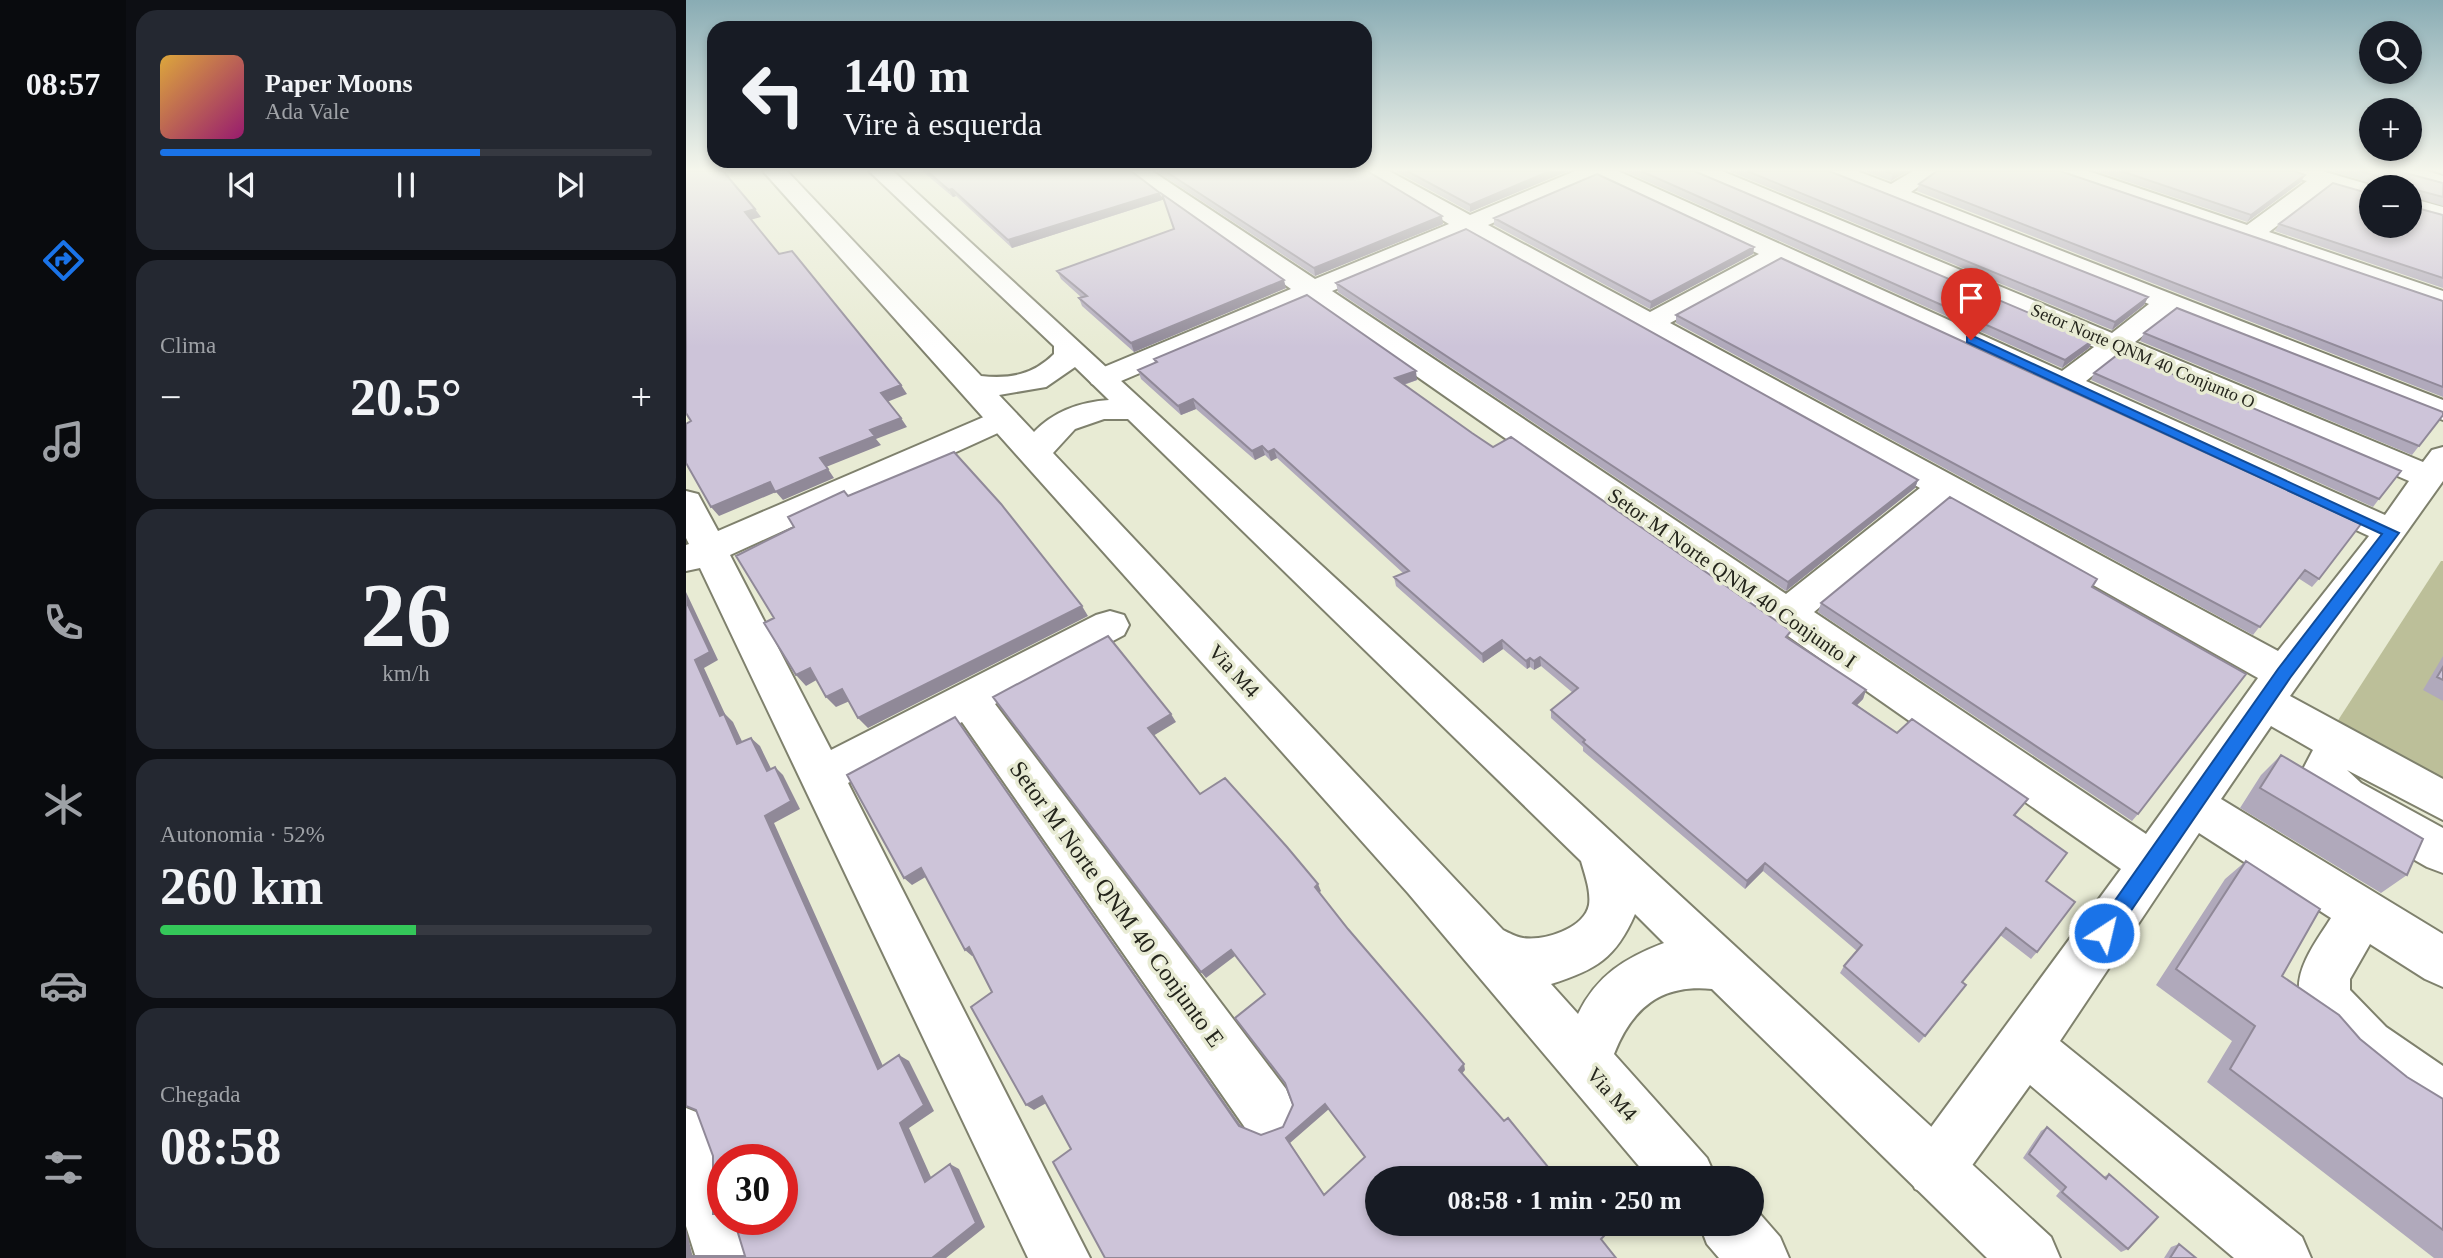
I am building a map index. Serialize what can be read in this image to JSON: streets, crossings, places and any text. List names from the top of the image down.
{
  "streets": {
    "street": [
      "Setor Norte QNM 40 Conjunto O",
      "Setor M Norte QNM 40 Conjunto I",
      "Via M4",
      "Setor M Norte QNM 40 Conjunto E"
    ]
  },
  "page": {
    "tabs": "08:57",
    "map_buttons": ["+", "−"],
    "turn": ["140 m", "Vire à esquerda"],
    "song": ["Paper Moons", "Ada Vale"],
    "tile": [
      "Clima",
      ["26", "km/h"],
      ["Autonomia · 52%", "260 km"],
      ["Chegada", "08:58"]
    ],
    "heat": ["−", "20.5°", "+"],
    "limit": "30",
    "trip": "08:58 · 1 min · 250 m"
  }
}
